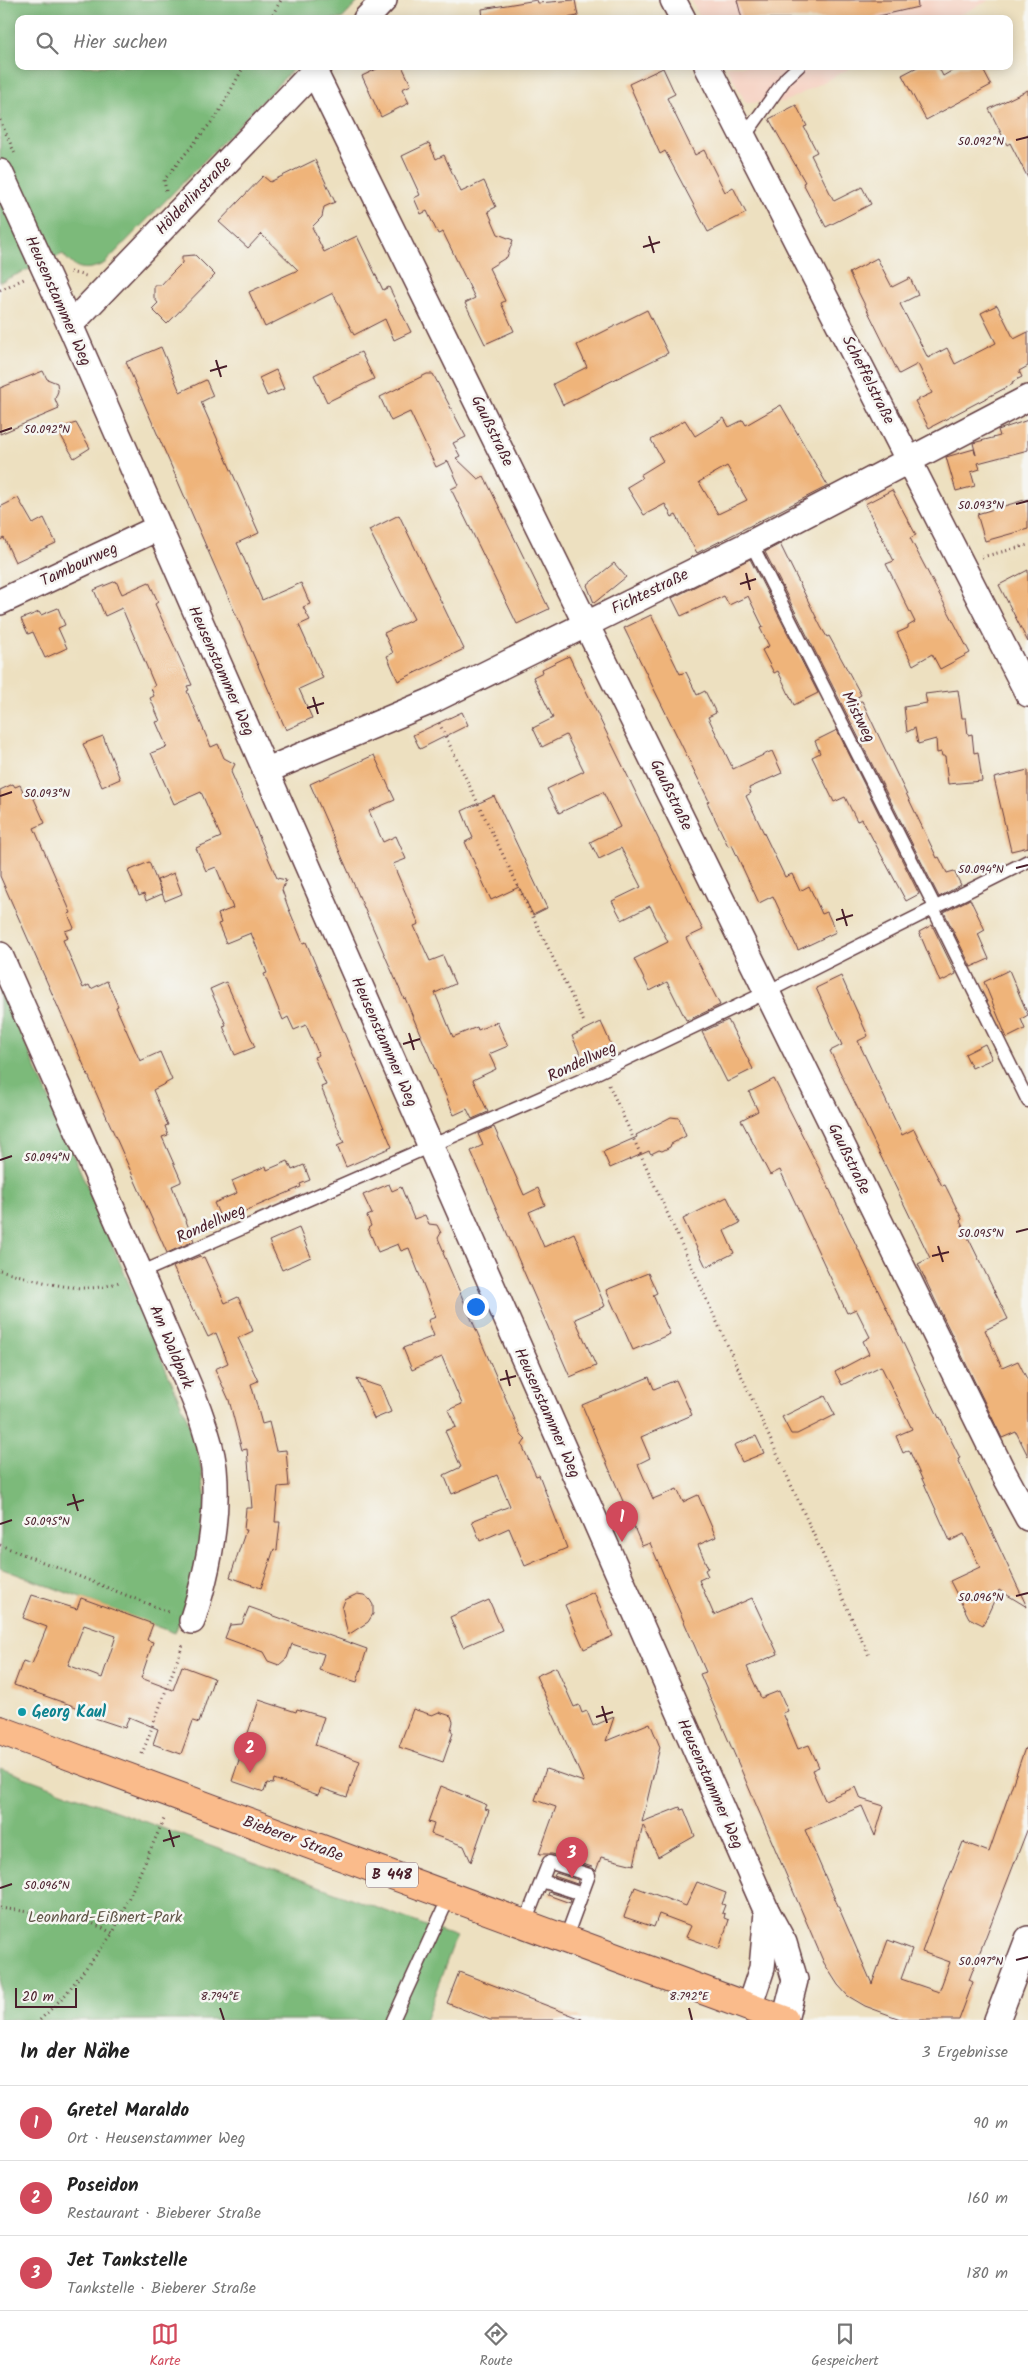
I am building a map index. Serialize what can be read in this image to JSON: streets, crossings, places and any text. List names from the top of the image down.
{
  "streets": {
    "main road": ["Bieberer Straße", "B 448"],
    "street": [
      "Hölderlinstraße",
      "Heusenstammer Weg",
      "Scheffelstraße",
      "Gaußstraße",
      "Tambourweg",
      "Fichtestraße",
      "Am Waldpark"
    ],
    "lane": ["Mistweg", "Rondellweg"]
  },
  "crossings": [
    ["Hölderlinstraße", "Heusenstammer Weg"],
    ["Heusenstammer Weg", "Tambourweg"],
    ["Heusenstammer Weg", "Fichtestraße"],
    ["Heusenstammer Weg", "Rondellweg"],
    ["Heusenstammer Weg", "Bieberer Straße"],
    ["Scheffelstraße", "Fichtestraße"],
    ["Gaußstraße", "Fichtestraße"],
    ["Gaußstraße", "Rondellweg"],
    ["Fichtestraße", "Mistweg"],
    ["Mistweg", "Rondellweg"],
    ["Rondellweg", "Am Waldpark"]
  ],
  "parks": ["Leonhard-Eißnert-Park"],
  "places": ["Georg Kaul"],
  "scale_bar": "20 m",
  "page": {
    "search": "Hier suchen",
    "pins": ["1", "2", "3"],
    "scale": "20 m",
    "heading": ["In der Nähe", "3 Ergebnisse"],
    "list": [
      {
        "mark": "1",
        "name": "Gretel Maraldo",
        "note": "Ort · Heusenstammer Weg",
        "value": "90 m"
      },
      {
        "mark": "2",
        "name": "Poseidon",
        "note": "Restaurant · Bieberer Straße",
        "value": "160 m"
      },
      {
        "mark": "3",
        "name": "Jet Tankstelle",
        "note": "Tankstelle · Bieberer Straße",
        "value": "180 m"
      }
    ],
    "nav": ["Karte", "Route", "Gespeichert"]
  },
  "coordinates": [
    "50.092°N",
    "50.093°N",
    "50.094°N",
    "50.095°N",
    "50.096°N",
    "50.097°N",
    "8.794°E",
    "8.792°E"
  ]
}
